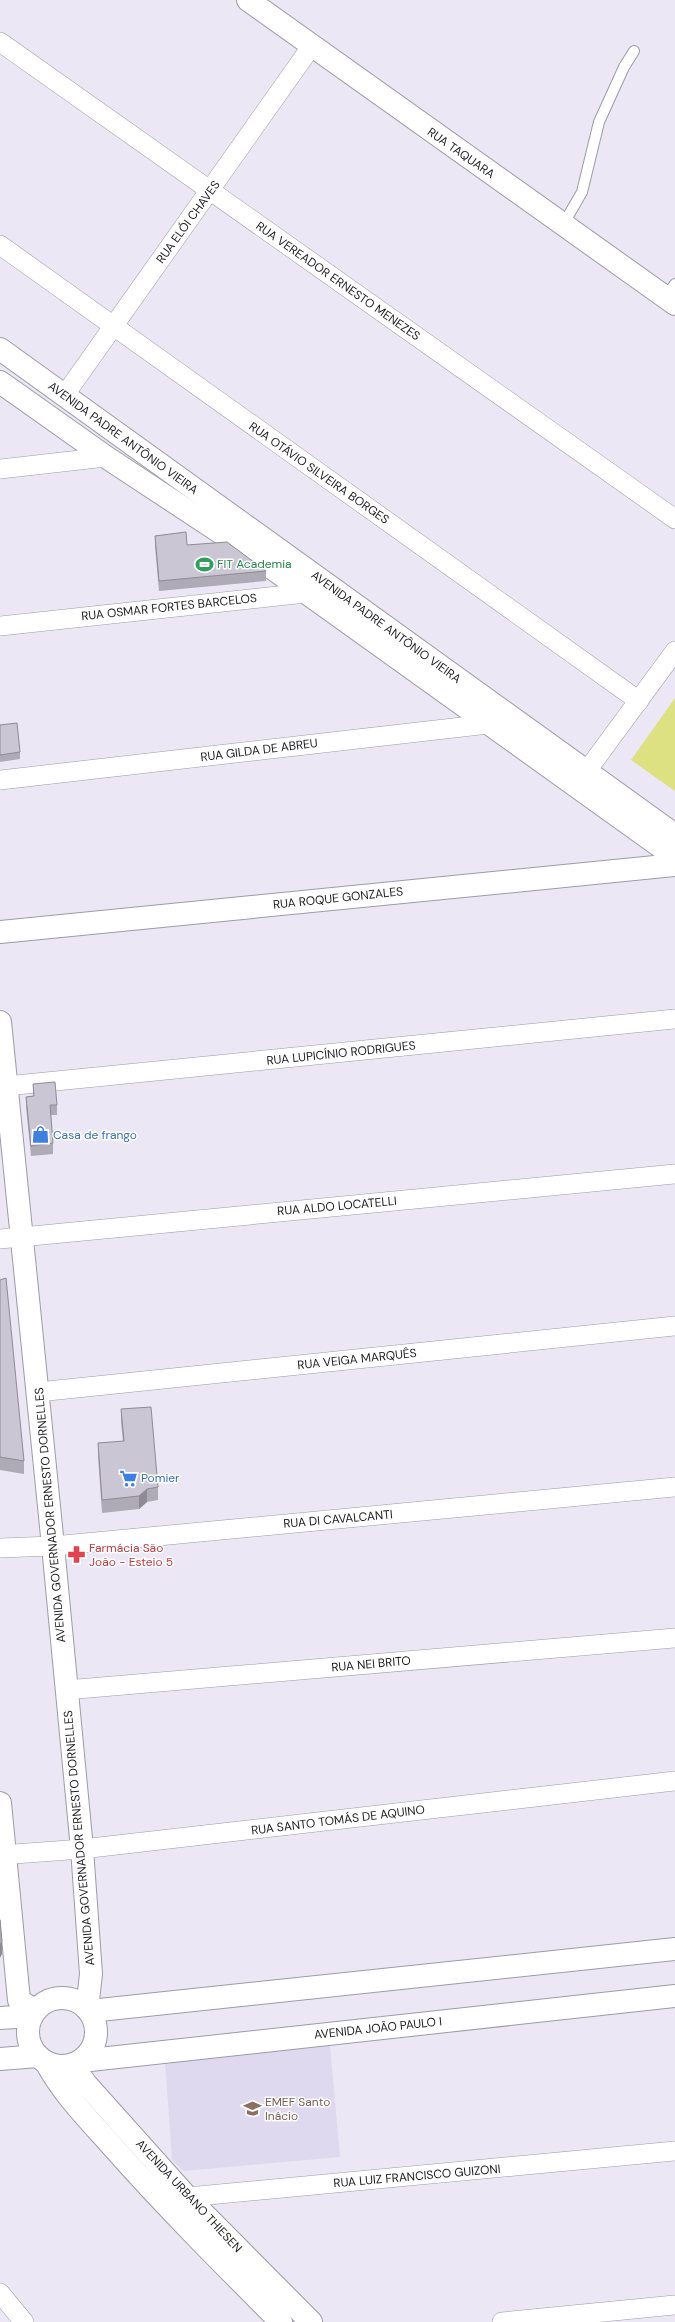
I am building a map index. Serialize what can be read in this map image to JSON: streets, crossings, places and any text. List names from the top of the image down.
{
  "streets": {
    "main road": [
      "RUA TAQUARA",
      "AVENIDA PADRE ANTÔNIO VIEIRA",
      "RUA ROQUE GONZALES",
      "AVENIDA GOVERNADOR ERNESTO DORNELLES",
      "AVENIDA JOÃO PAULO I",
      "AVENIDA URBANO THIESEN"
    ],
    "street": [
      "RUA ELÓI CHAVES",
      "RUA VEREADOR ERNESTO MENEZES",
      "RUA OTÁVIO SILVEIRA BORGES",
      "RUA OSMAR FORTES BARCELOS",
      "RUA GILDA DE ABREU",
      "RUA LUPICÍNIO RODRIGUES",
      "RUA ALDO LOCATELLI",
      "RUA VEIGA MARQUÊS",
      "RUA DI CAVALCANTI",
      "RUA NEI BRITO",
      "RUA SANTO TOMÁS DE AQUINO",
      "RUA LUIZ FRANCISCO GUIZONI"
    ]
  },
  "crossings": [
    ["RUA TAQUARA", "RUA ELÓI CHAVES"],
    ["RUA ELÓI CHAVES", "RUA VEREADOR ERNESTO MENEZES"],
    ["RUA ELÓI CHAVES", "AVENIDA PADRE ANTÔNIO VIEIRA"],
    ["RUA ELÓI CHAVES", "RUA OTÁVIO SILVEIRA BORGES"],
    ["AVENIDA PADRE ANTÔNIO VIEIRA", "RUA OSMAR FORTES BARCELOS"],
    ["AVENIDA PADRE ANTÔNIO VIEIRA", "RUA GILDA DE ABREU"],
    ["RUA LUPICÍNIO RODRIGUES", "AVENIDA GOVERNADOR ERNESTO DORNELLES"],
    ["RUA ALDO LOCATELLI", "AVENIDA GOVERNADOR ERNESTO DORNELLES"],
    ["RUA VEIGA MARQUÊS", "AVENIDA GOVERNADOR ERNESTO DORNELLES"],
    ["AVENIDA GOVERNADOR ERNESTO DORNELLES", "RUA DI CAVALCANTI"],
    ["AVENIDA GOVERNADOR ERNESTO DORNELLES", "RUA NEI BRITO"],
    ["AVENIDA GOVERNADOR ERNESTO DORNELLES", "RUA SANTO TOMÁS DE AQUINO"],
    ["AVENIDA GOVERNADOR ERNESTO DORNELLES", "AVENIDA JOÃO PAULO I"],
    ["AVENIDA GOVERNADOR ERNESTO DORNELLES", "AVENIDA URBANO THIESEN"],
    ["AVENIDA JOÃO PAULO I", "AVENIDA URBANO THIESEN"],
    ["RUA LUIZ FRANCISCO GUIZONI", "AVENIDA URBANO THIESEN"]
  ],
  "places": {
    "sports": ["FIT Academia"],
    "shop": ["Casa de frango"],
    "supermarket": ["Pomier"],
    "pharmacy": ["Farmácia São João - Esteio 5"],
    "school or university": ["EMEF Santo Inácio"]
  }
}
